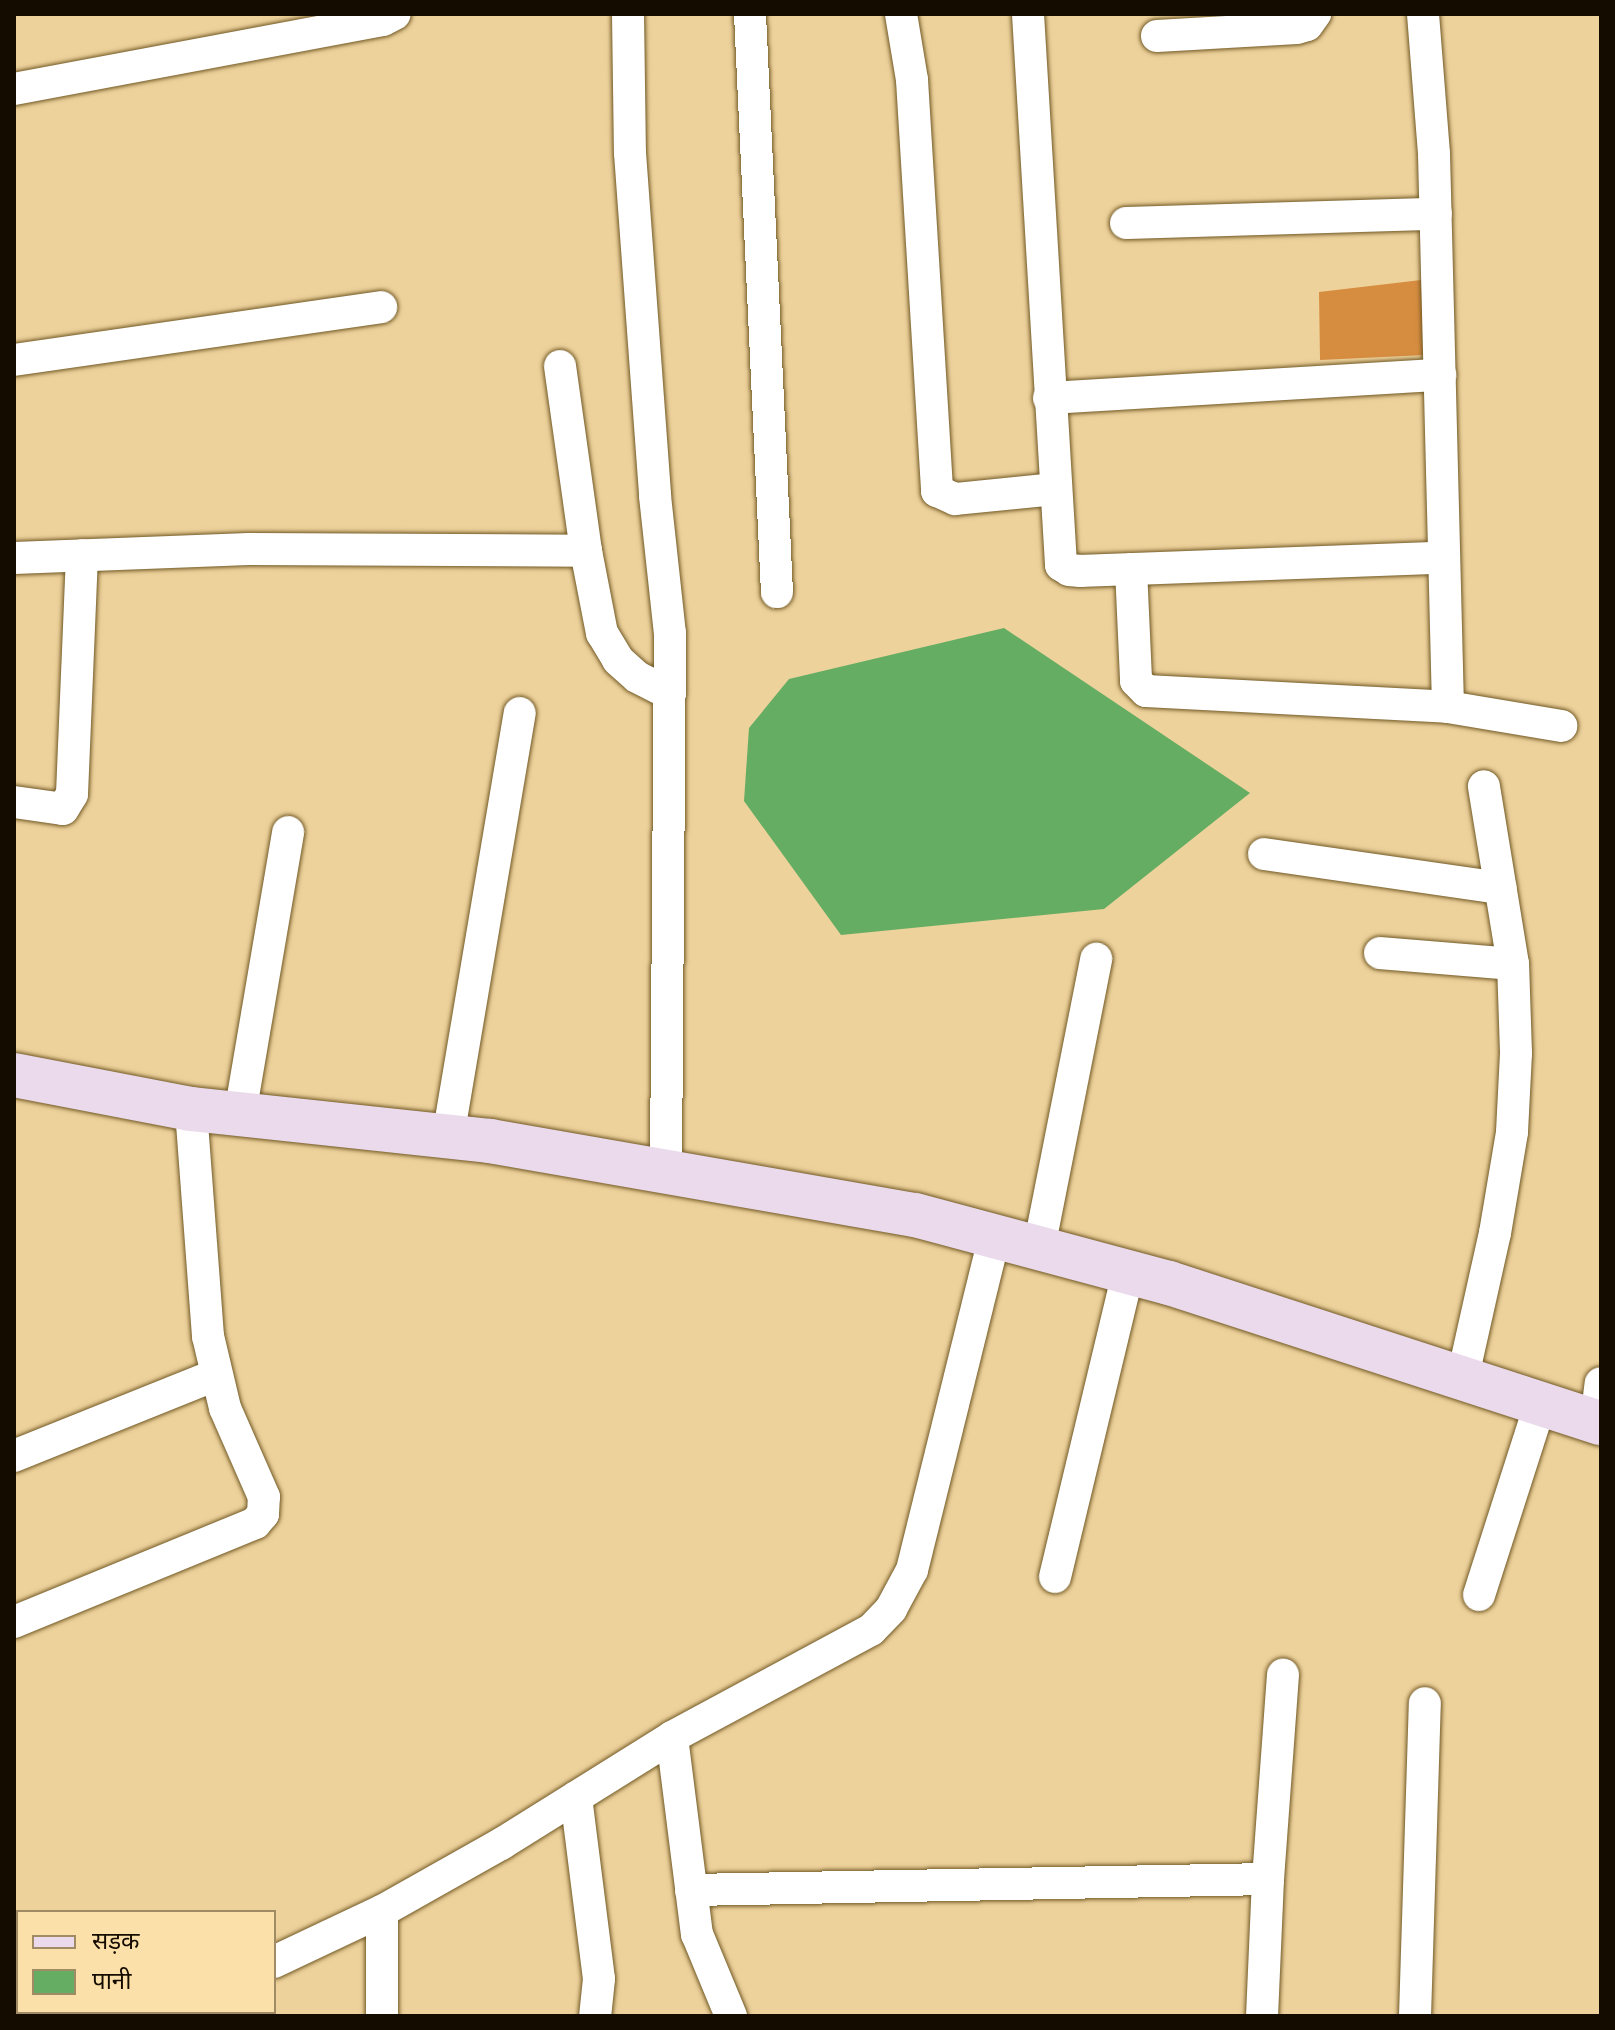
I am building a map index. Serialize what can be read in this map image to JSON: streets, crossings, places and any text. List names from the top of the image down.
{
  "legend": ["सड़क", "पानी"]
}
